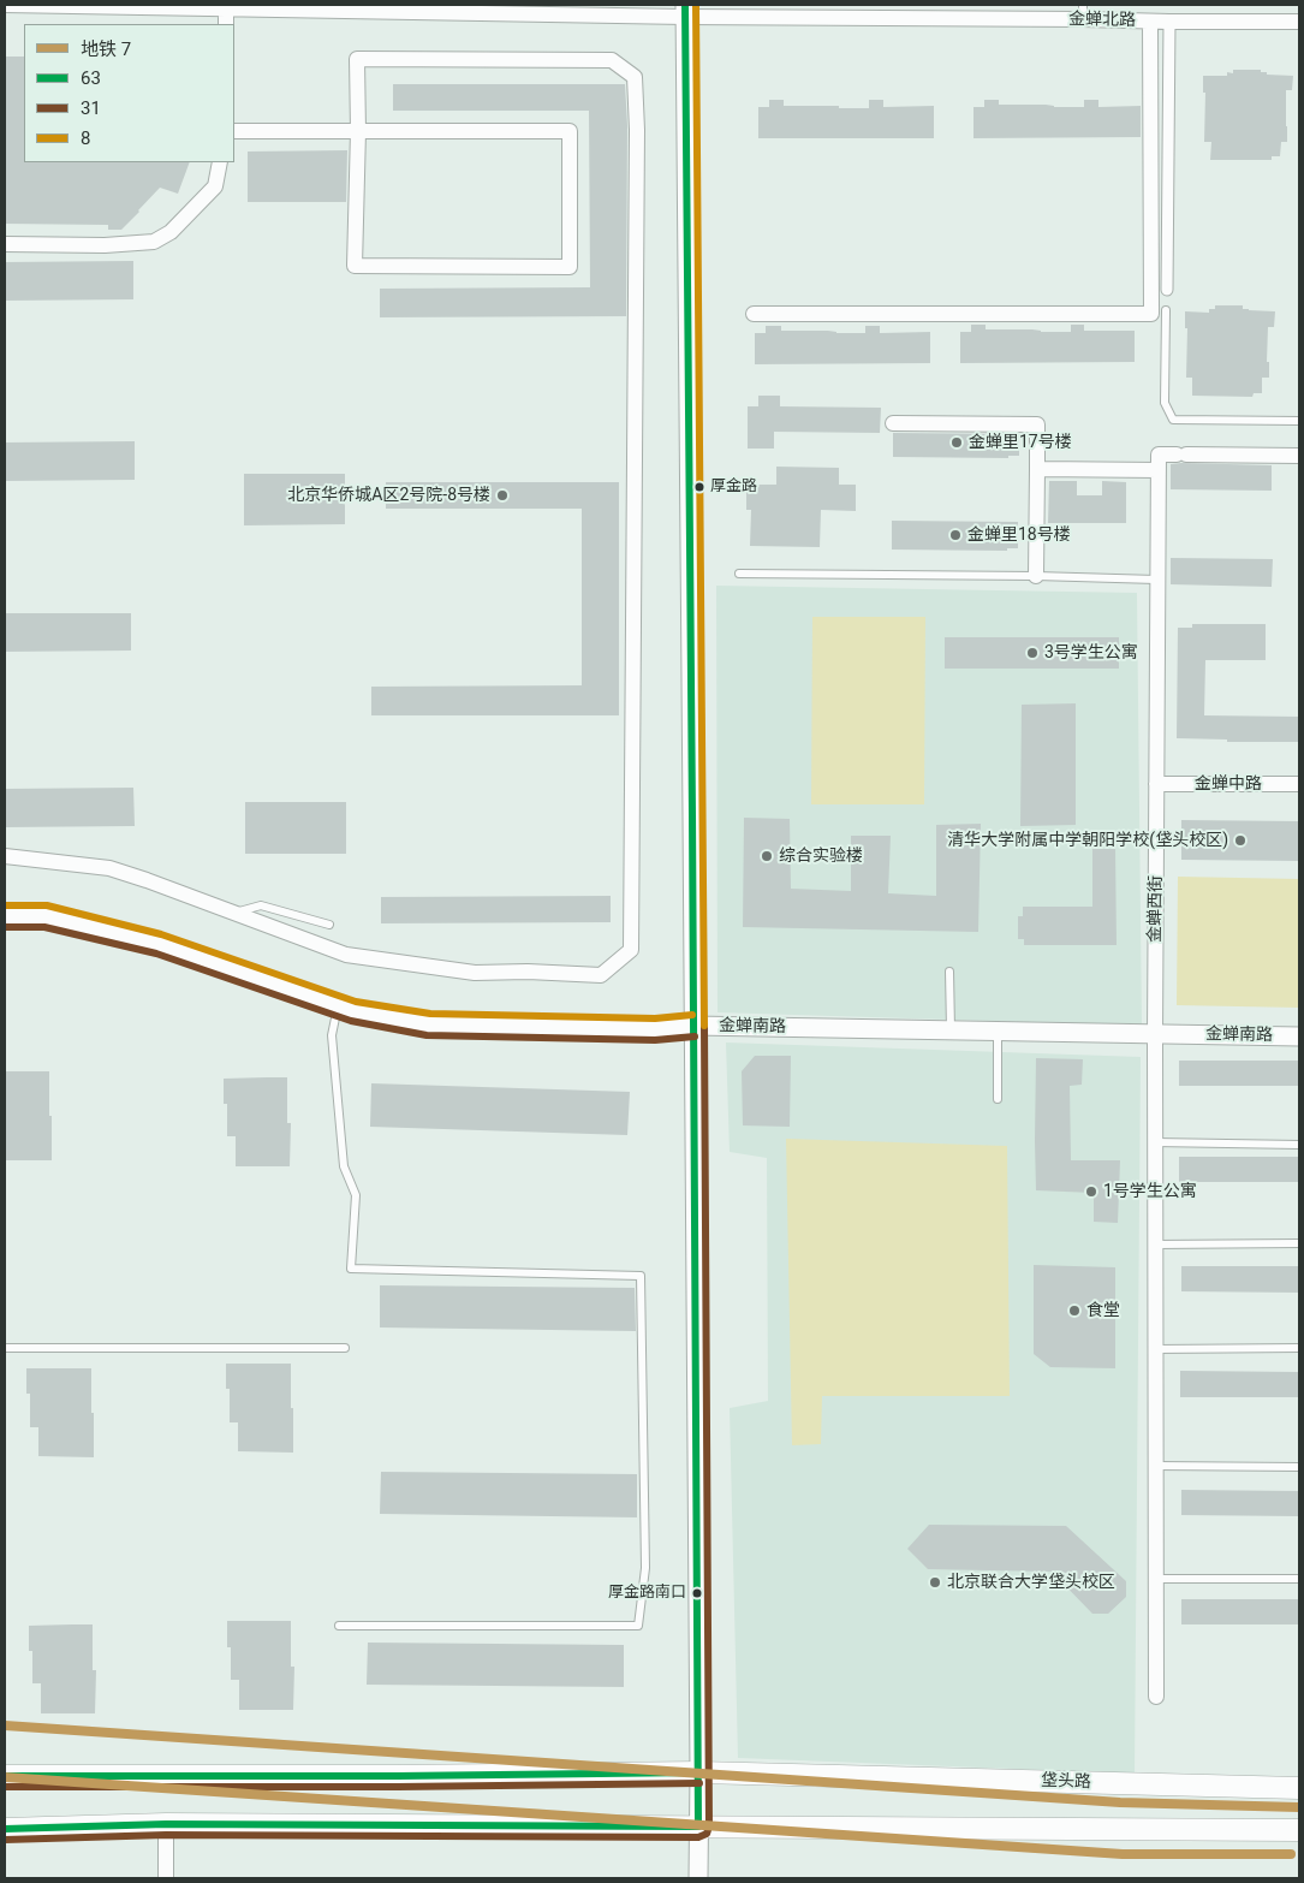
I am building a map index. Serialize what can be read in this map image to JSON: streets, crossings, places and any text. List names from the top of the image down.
{
  "streets": {
    "main road": ["垡头路"],
    "street": [
      "金蝉北路",
      "金蝉中路",
      "金蝉西街",
      "金蝉南路"
    ]
  },
  "crossings": [
    ["金蝉中路", "金蝉西街"],
    ["金蝉西街", "金蝉南路"]
  ],
  "places": [
    "金蝉里17号楼",
    "厚金路",
    "北京华侨城A区2号院-8号楼",
    "金蝉里18号楼",
    "3号学生公寓",
    "清华大学附属中学朝阳学校(垡头校区)",
    "综合实验楼",
    "1号学生公寓",
    "食堂",
    "北京联合大学垡头校区",
    "厚金路南口"
  ],
  "lines": [
    "transit line 63",
    "transit line 8",
    "transit line 31",
    "metro line 7"
  ],
  "legend": [
    "地铁 7",
    "63",
    "31",
    "8"
  ]
}
